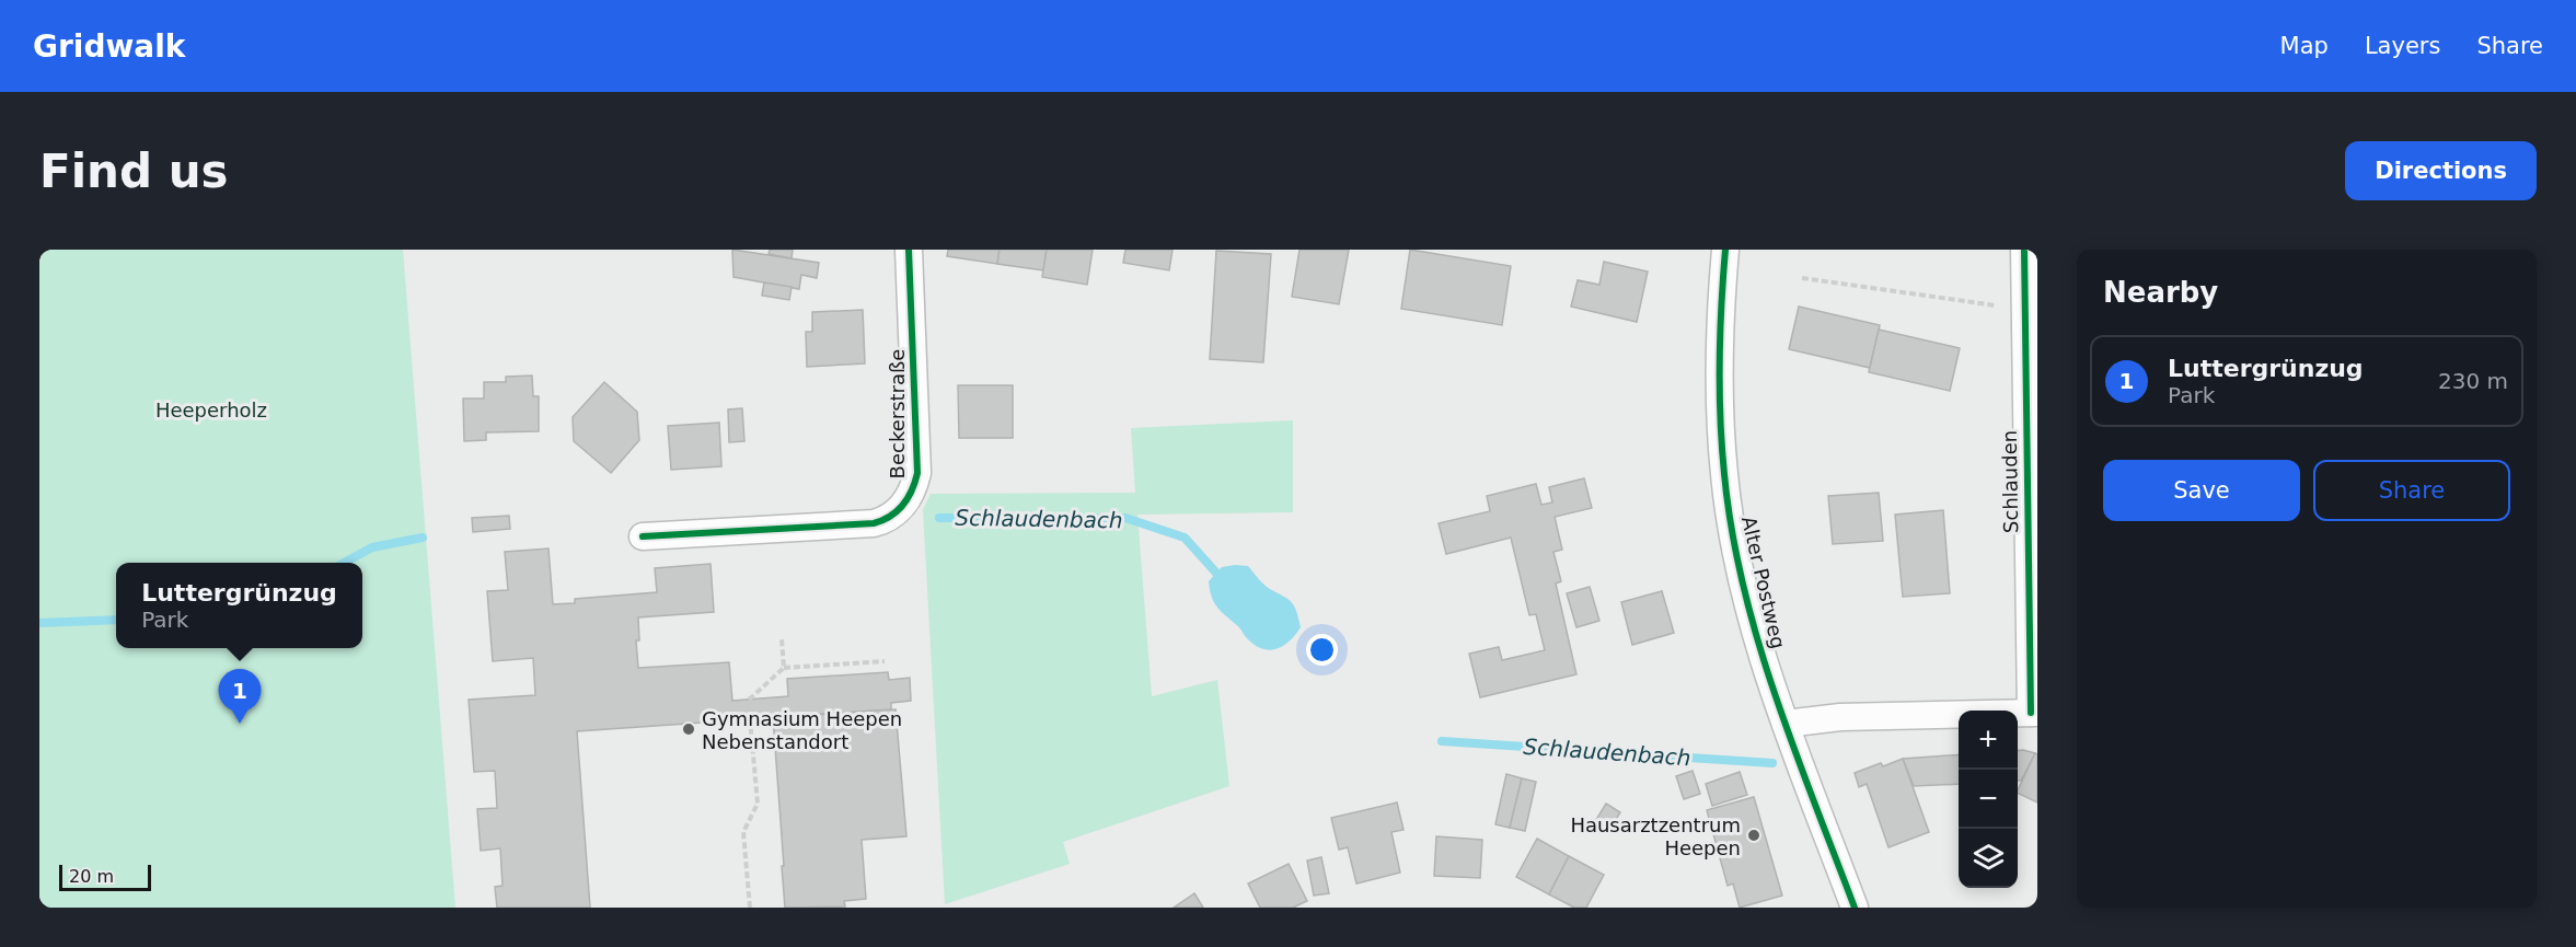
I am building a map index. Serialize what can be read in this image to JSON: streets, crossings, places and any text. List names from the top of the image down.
{
  "streets": {
    "street": ["Beckerstraße", "Schlauden", "Alter Postweg"]
  },
  "water": ["Schlaudenbach"],
  "parks": ["Heeperholz"],
  "places": ["Gymnasium Heepen Nebenstandort", "Hausarztzentrum Heepen"],
  "scale_bar": "20 m",
  "page": {
    "header": "Gridwalk",
    "nav": ["Map", "Layers", "Share"],
    "buttons": [
      "Directions",
      ["Save", "Share"]
    ],
    "title": "Find us",
    "heading": "Nearby",
    "list": [
      {
        "mark": "1",
        "name": "Luttergrünzug",
        "note": "Park",
        "value": "230 m"
      }
    ],
    "popup": ["Luttergrünzug", "Park"],
    "pins": "1",
    "map_buttons": ["+", "−"],
    "scale": "20 m"
  }
}
